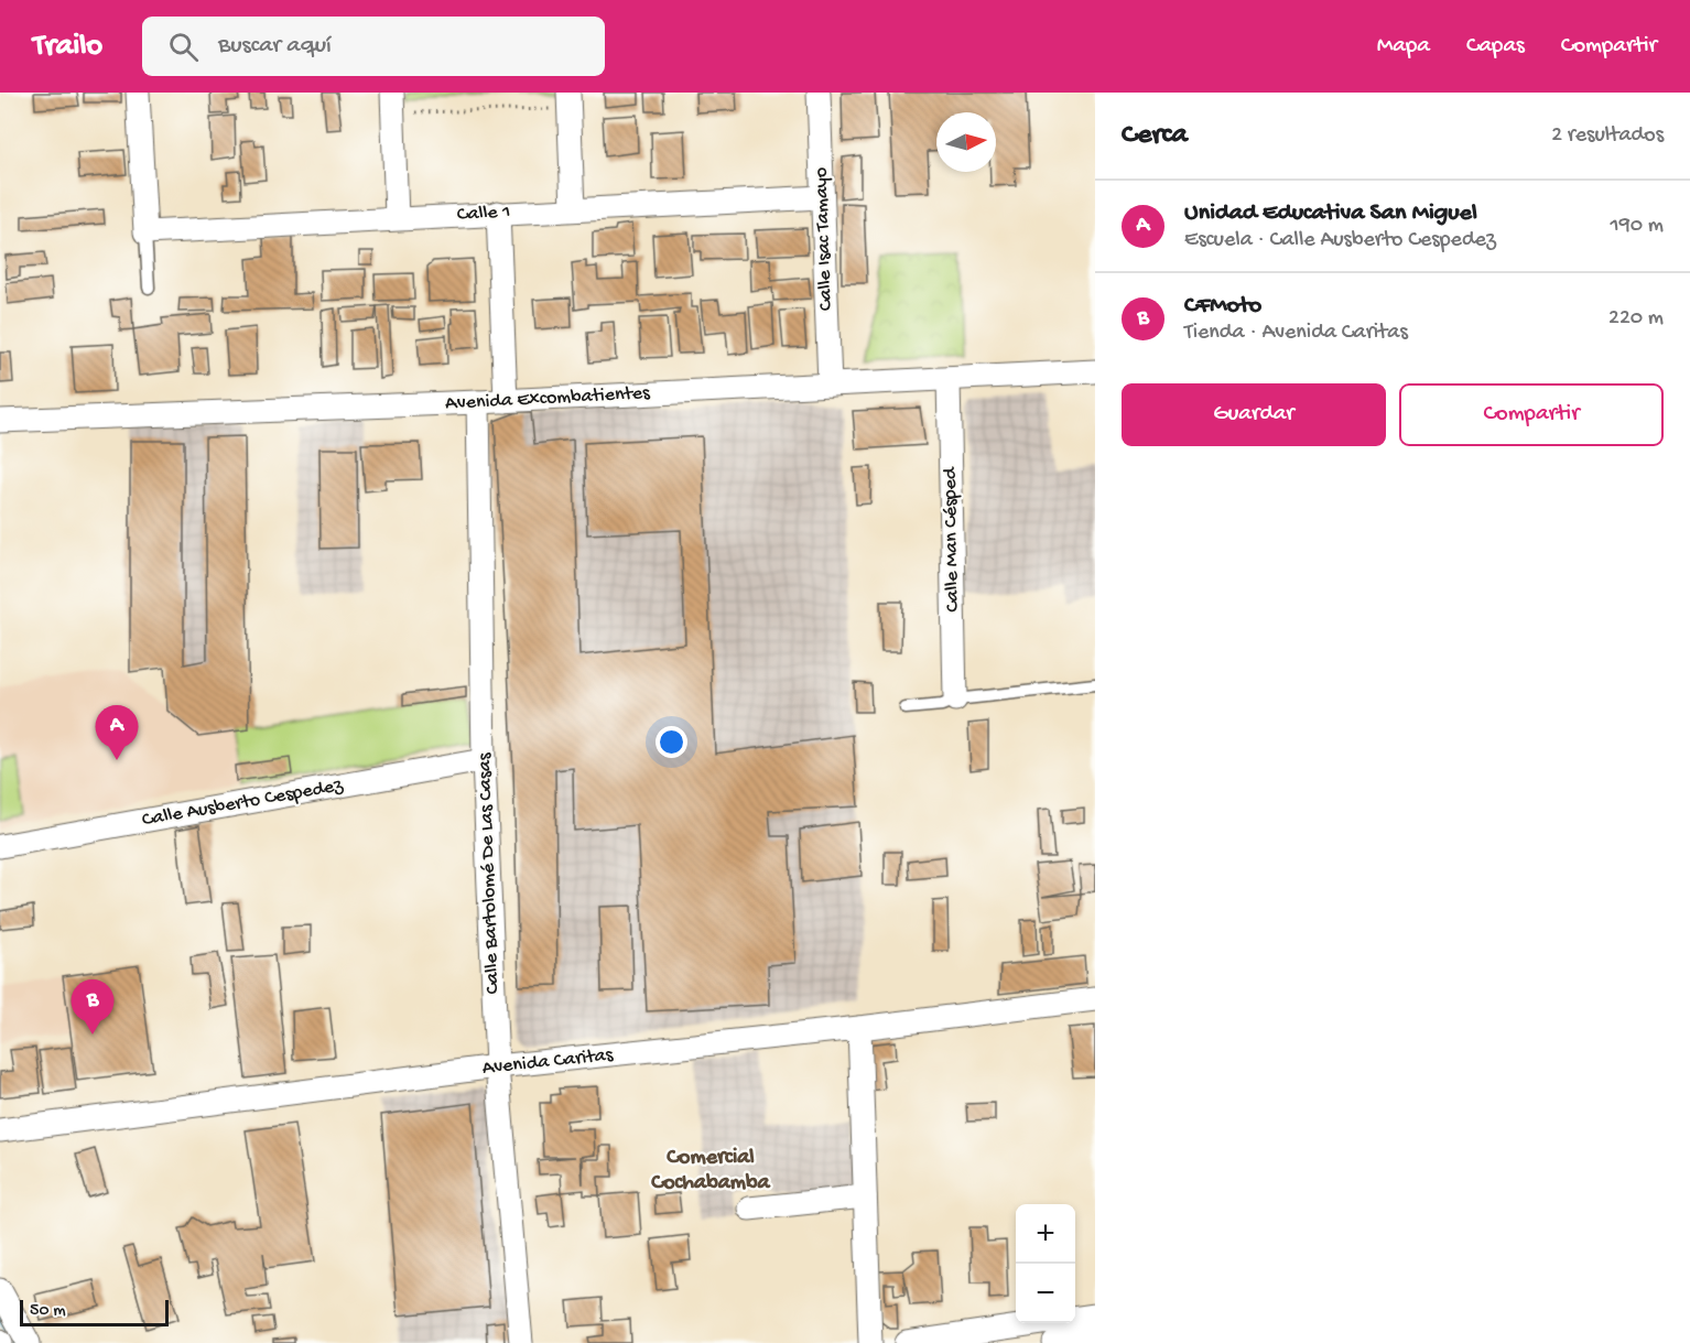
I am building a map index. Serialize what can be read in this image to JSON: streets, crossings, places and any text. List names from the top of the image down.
{
  "streets": {
    "street": [
      "Calle 1",
      "Calle Isac Tamayo",
      "Avenida Excombatientes",
      "Calle Man Césped",
      "Calle Ausberto Cespedez",
      "Calle Bartolomé De Las Casas",
      "Avenida Caritas"
    ]
  },
  "crossings": [
    ["Calle 1", "Calle Isac Tamayo"],
    ["Calle Isac Tamayo", "Avenida Excombatientes"],
    ["Avenida Excombatientes", "Calle Man Césped"],
    ["Avenida Excombatientes", "Calle Bartolomé De Las Casas"],
    ["Calle Ausberto Cespedez", "Calle Bartolomé De Las Casas"],
    ["Calle Bartolomé De Las Casas", "Avenida Caritas"]
  ],
  "districts": ["Comercial Cochabamba"],
  "scale_bar": "50 m",
  "north": "right",
  "page": {
    "header": "Trailo",
    "search": "Buscar aquí",
    "nav": ["Mapa", "Capas", "Compartir"],
    "heading": ["Cerca", "2 resultados"],
    "list": [
      {
        "mark": "A",
        "name": "Unidad Educativa San Miguel",
        "note": "Escuela · Calle Ausberto Cespedez",
        "value": "190 m"
      },
      {
        "mark": "B",
        "name": "CFMoto",
        "note": "Tienda · Avenida Caritas",
        "value": "220 m"
      }
    ],
    "buttons": ["Guardar", "Compartir"],
    "pins": ["A", "B"],
    "map_buttons": ["+", "−"],
    "scale": "50 m"
  }
}
